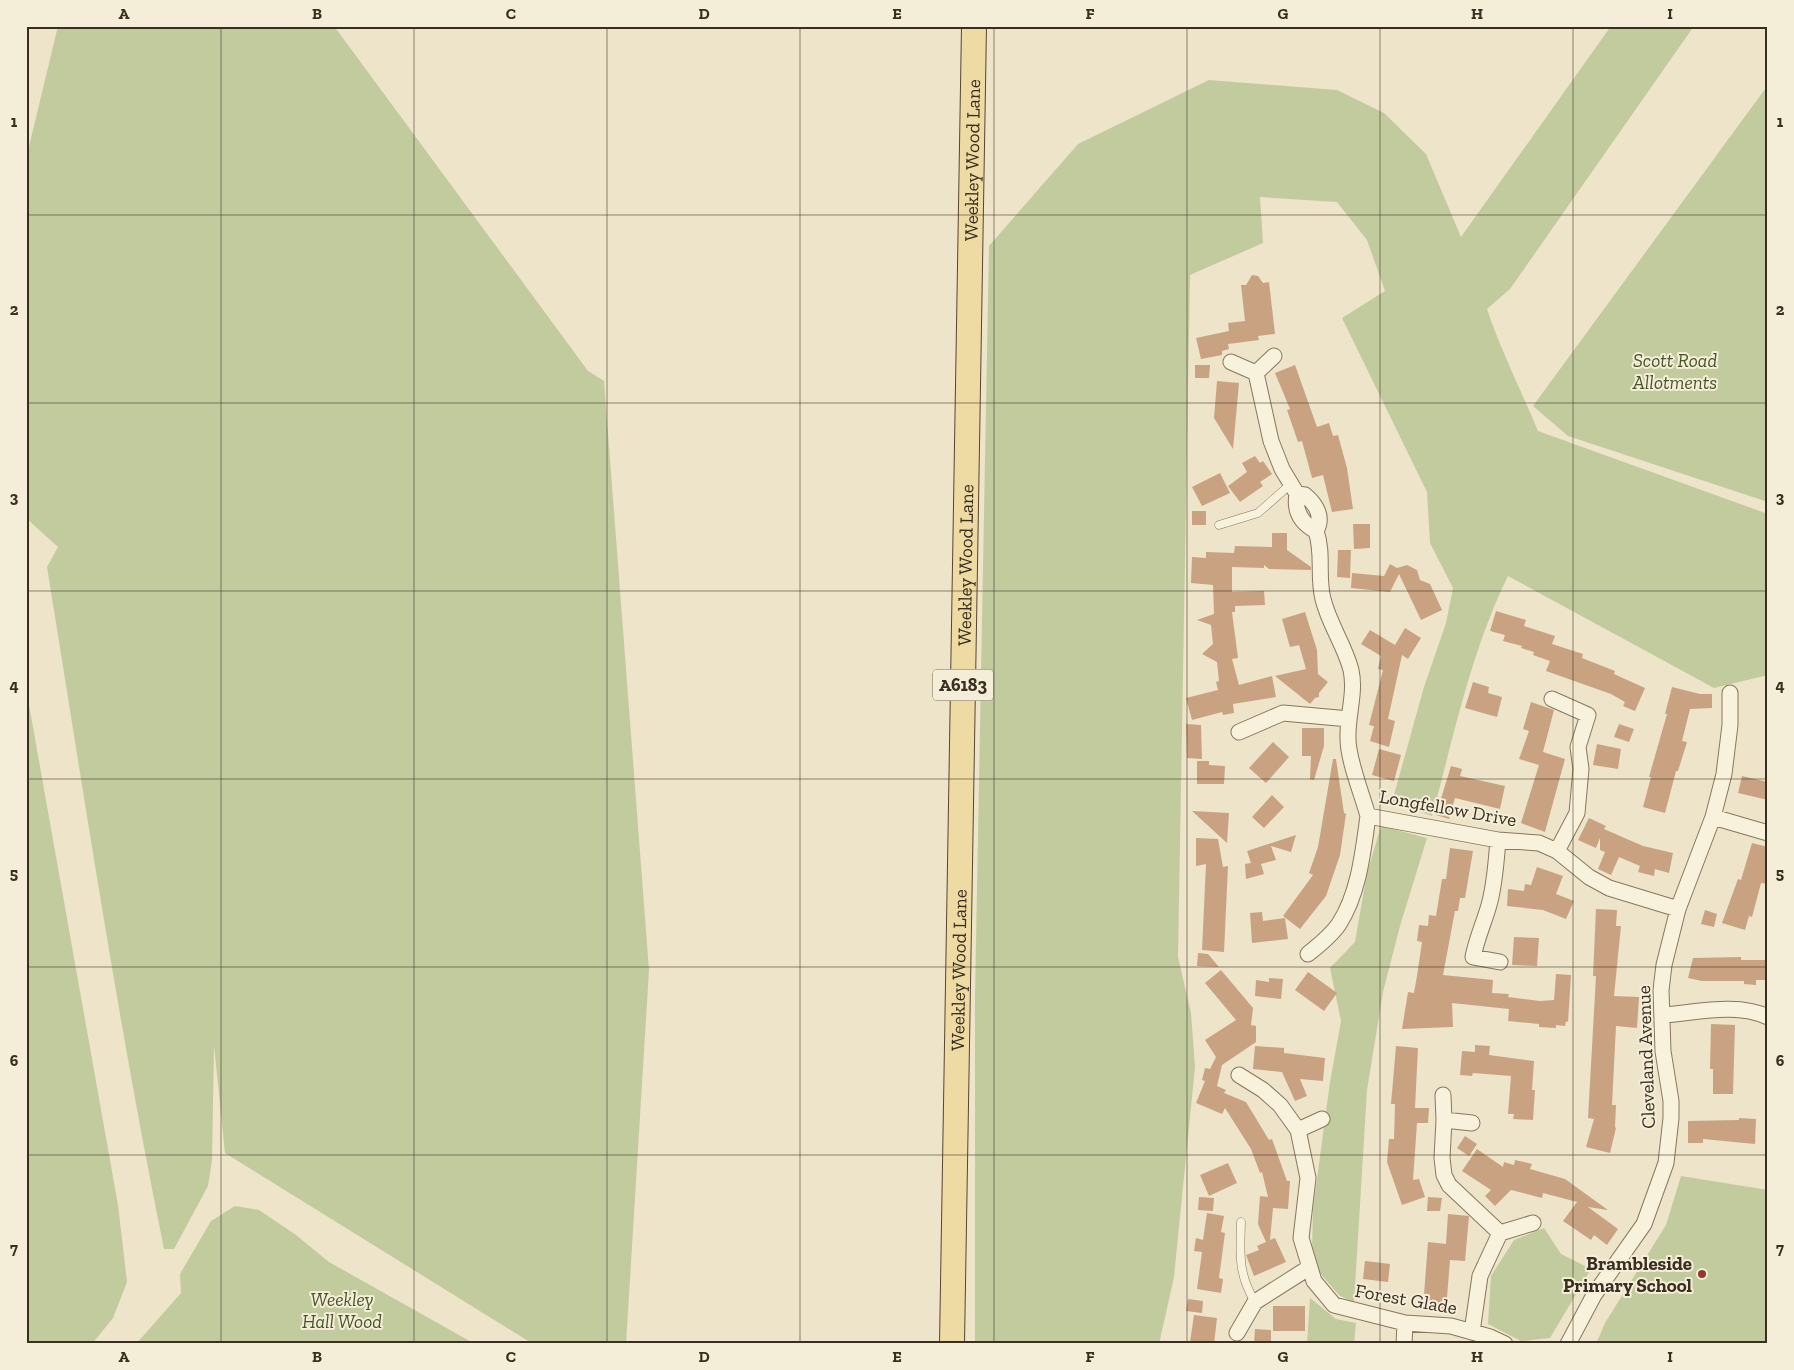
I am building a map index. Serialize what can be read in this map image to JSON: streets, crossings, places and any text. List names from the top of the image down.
{
  "streets": {
    "main road": ["Weekley Wood Lane", "A6183"],
    "street": ["Longfellow Drive", "Cleveland Avenue", "Forest Glade"]
  },
  "crossings": [
    ["Longfellow Drive", "Cleveland Avenue"]
  ],
  "parks": ["Scott Road Allotments", "Weekley Hall Wood"],
  "places": ["Brambleside Primary School"],
  "grid": {
    "columns": [
      "A",
      "B",
      "C",
      "D",
      "E",
      "F",
      "G",
      "H",
      "I"
    ],
    "rows": [
      "1",
      "2",
      "3",
      "4",
      "5",
      "6",
      "7"
    ]
  }
}
